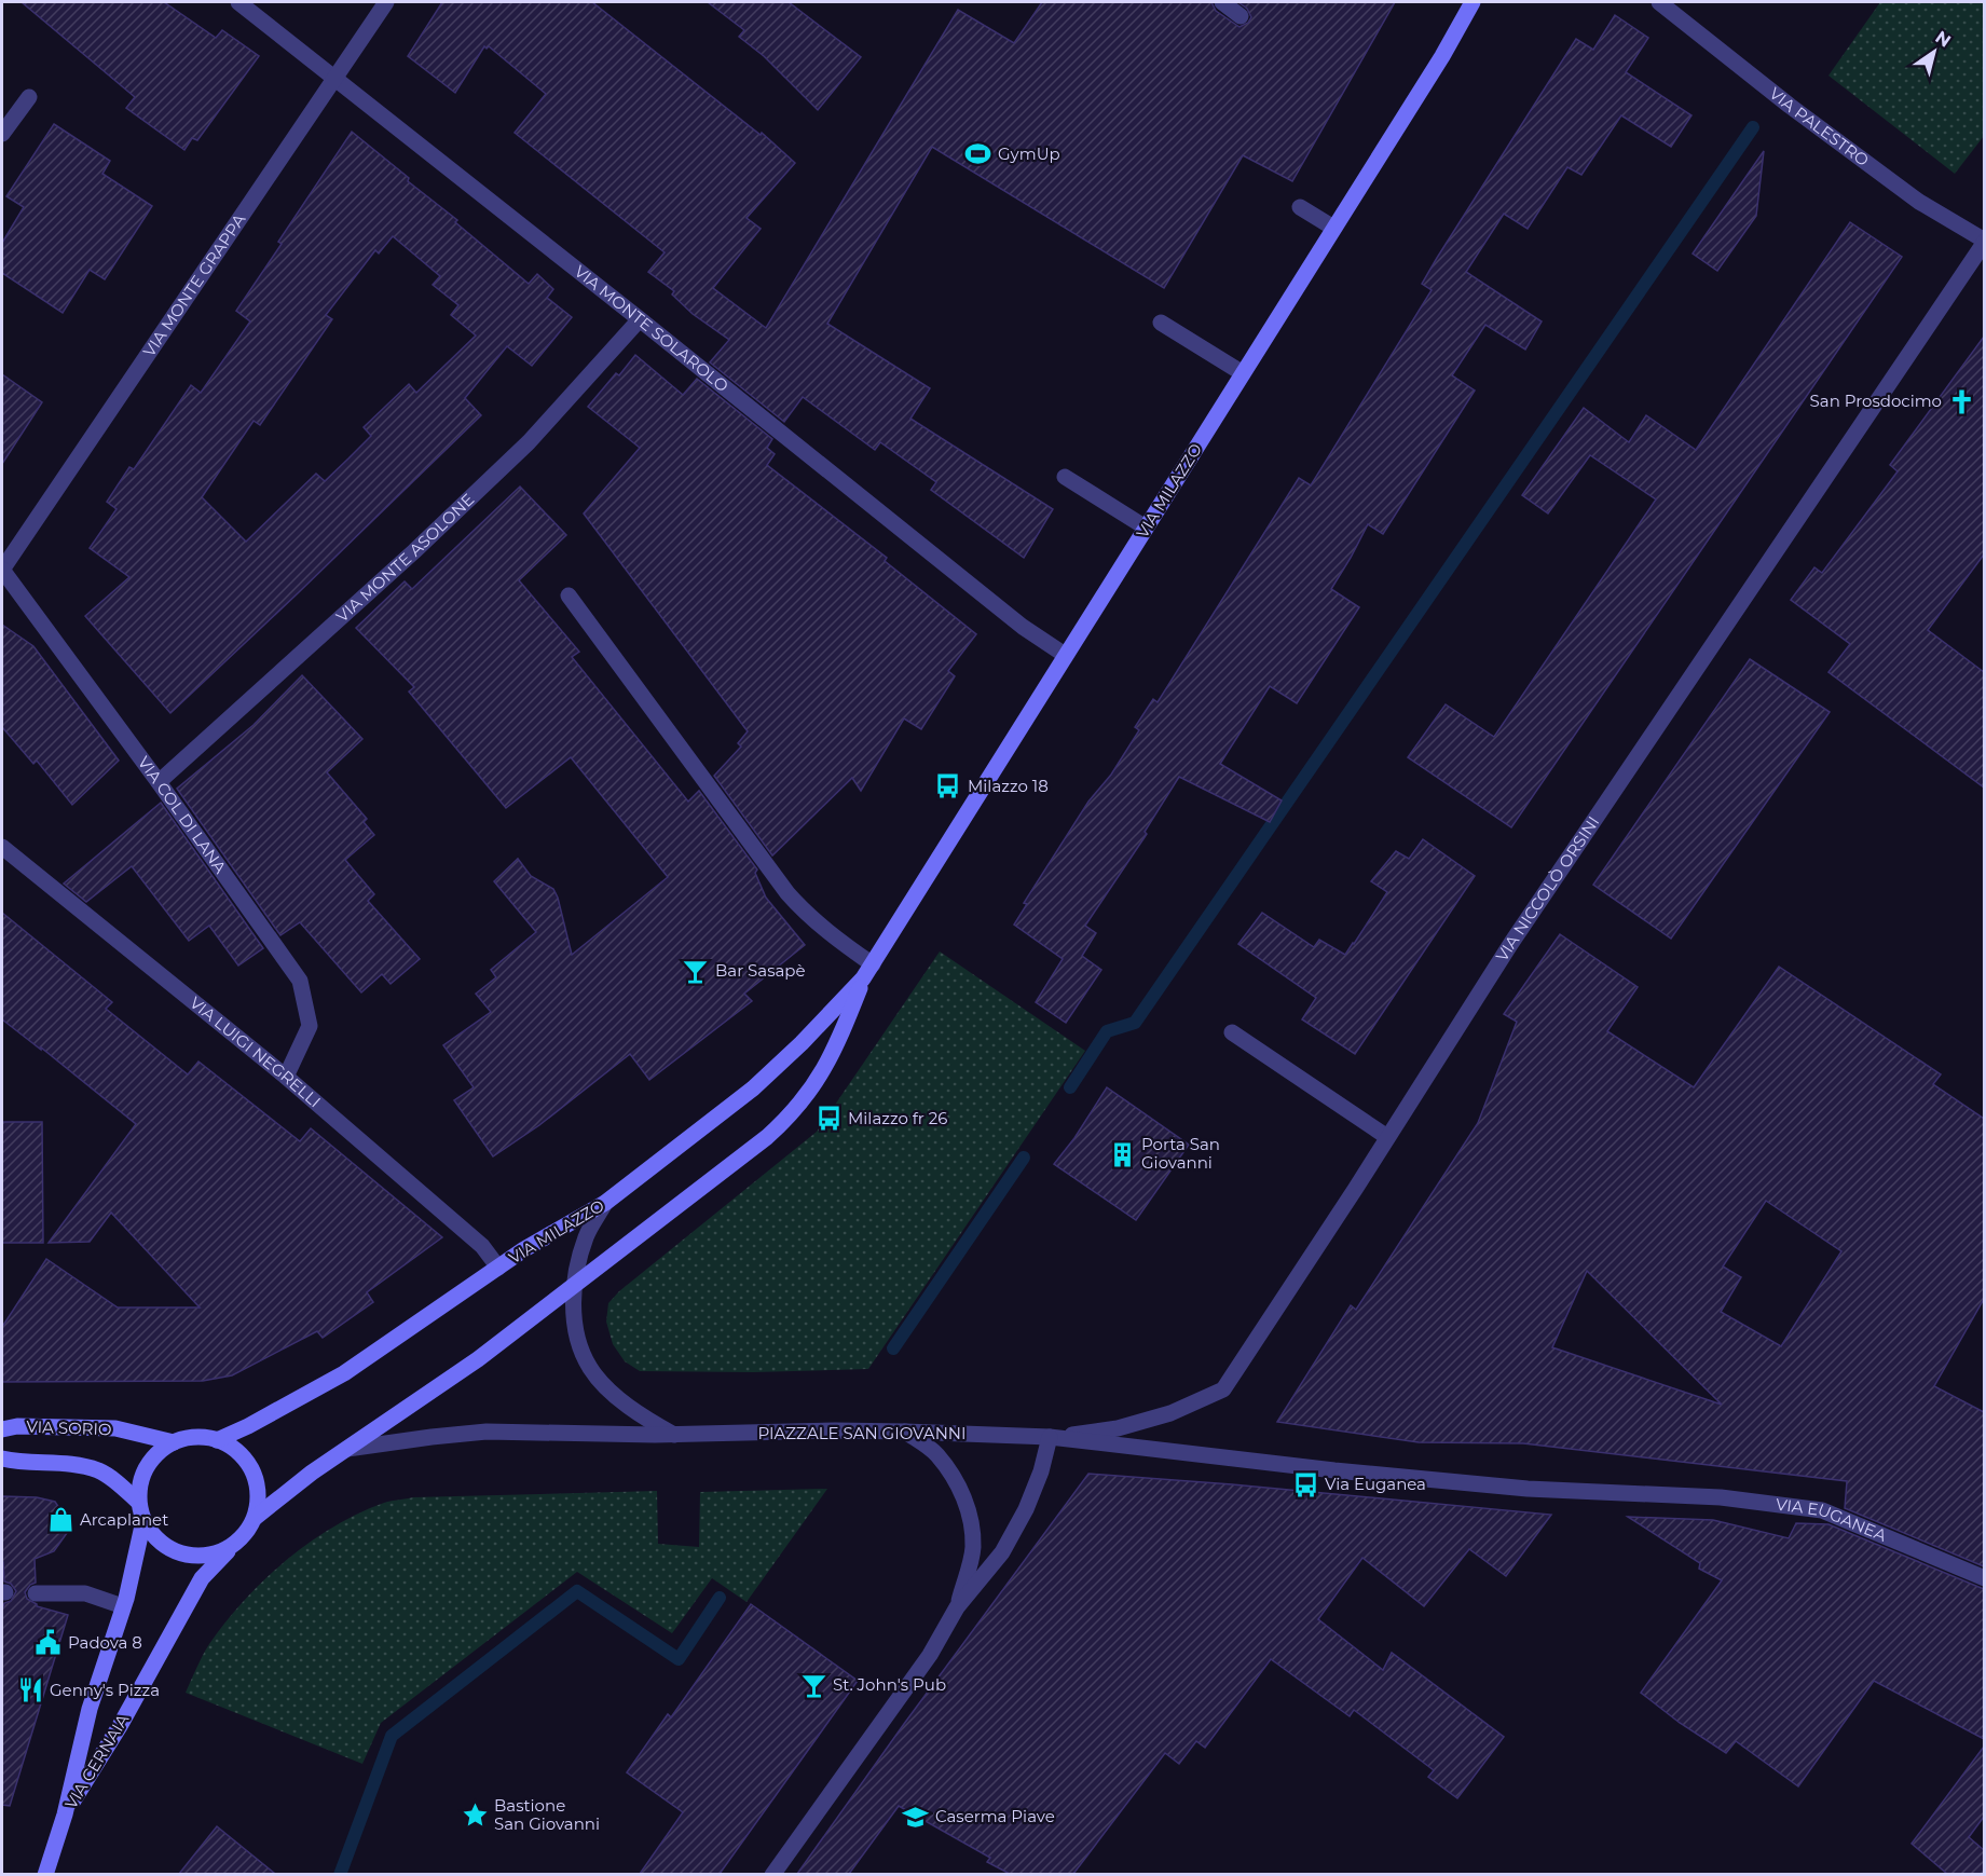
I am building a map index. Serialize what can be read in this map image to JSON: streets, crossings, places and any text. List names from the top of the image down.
{
  "streets": {
    "main road": [
      "VIA MILAZZO",
      "VIA SORIO",
      "PIAZZALE SAN GIOVANNI",
      "VIA CERNAIA"
    ],
    "street": [
      "VIA PALESTRO",
      "VIA MONTE GRAPPA",
      "VIA MONTE SOLAROLO",
      "VIA MONTE ASOLONE",
      "VIA COL DI LANA",
      "VIA NICCOLÒ ORSINI",
      "VIA LUIGI NEGRELLI",
      "VIA EUGANEA"
    ]
  },
  "crossings": [
    ["VIA PALESTRO", "VIA NICCOLÒ ORSINI"],
    ["VIA MONTE GRAPPA", "VIA MONTE SOLAROLO"],
    ["VIA MONTE GRAPPA", "VIA COL DI LANA"],
    ["VIA MONTE SOLAROLO", "VIA MILAZZO"],
    ["VIA MONTE SOLAROLO", "VIA MONTE ASOLONE"],
    ["VIA MILAZZO", "VIA LUIGI NEGRELLI"],
    ["VIA MILAZZO", "VIA SORIO"],
    ["VIA MILAZZO", "PIAZZALE SAN GIOVANNI"],
    ["VIA MILAZZO", "VIA CERNAIA"],
    ["VIA MONTE ASOLONE", "VIA COL DI LANA"],
    ["VIA COL DI LANA", "VIA LUIGI NEGRELLI"],
    ["VIA NICCOLÒ ORSINI", "PIAZZALE SAN GIOVANNI"],
    ["VIA NICCOLÒ ORSINI", "VIA EUGANEA"],
    ["VIA SORIO", "PIAZZALE SAN GIOVANNI"],
    ["VIA SORIO", "VIA CERNAIA"],
    ["PIAZZALE SAN GIOVANNI", "VIA EUGANEA"],
    ["PIAZZALE SAN GIOVANNI", "VIA CERNAIA"]
  ],
  "places": {
    "sports": ["GymUp"],
    "church": ["San Prosdocimo"],
    "bus stop": ["Milazzo 18", "Milazzo fr 26", "Via Euganea"],
    "bar": ["Bar Sasapè", "St. John's Pub"],
    "building": ["Porta San Giovanni"],
    "shop": ["Arcaplanet"],
    "public building": ["Padova 8"],
    "restaurant": ["Genny's Pizza"],
    "place": ["Bastione San Giovanni"],
    "school or university": ["Caserma Piave"]
  },
  "north": "top right"
}
